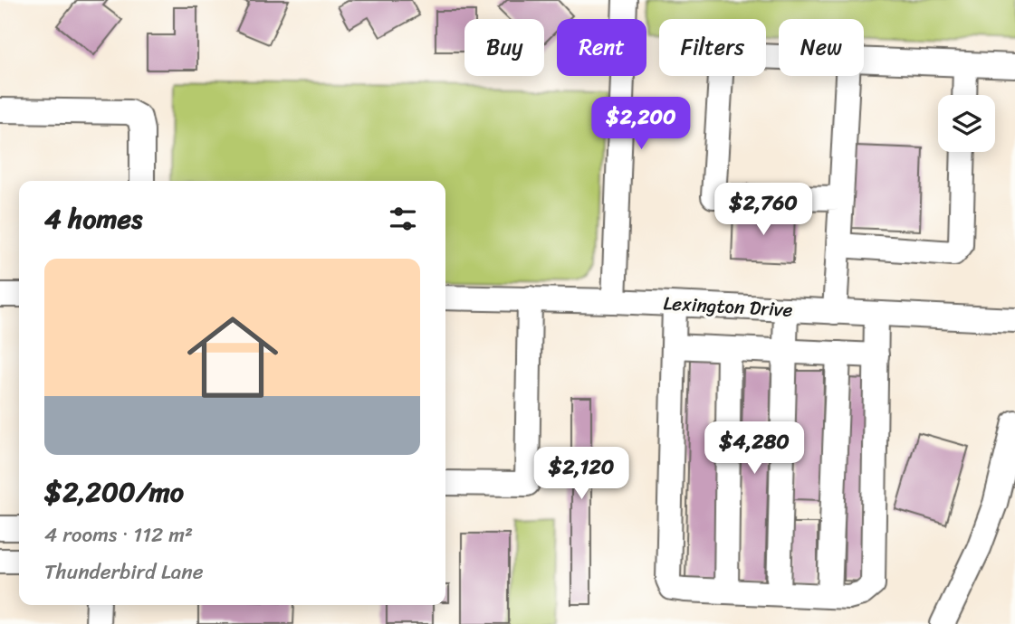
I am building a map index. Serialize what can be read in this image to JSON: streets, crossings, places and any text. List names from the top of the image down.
{
  "streets": {
    "street": ["Lexington Drive"]
  },
  "page": {
    "chip": [
      "Buy",
      "Rent",
      "Filters",
      "New"
    ],
    "price": [
      "$2,200",
      "$2,760",
      "$4,280",
      "$2,120"
    ],
    "heading": "4 homes",
    "list": [
      {
        "name": "$2,200/mo",
        "note": "4 rooms · 112 m² · Thunderbird Lane"
      }
    ]
  }
}
